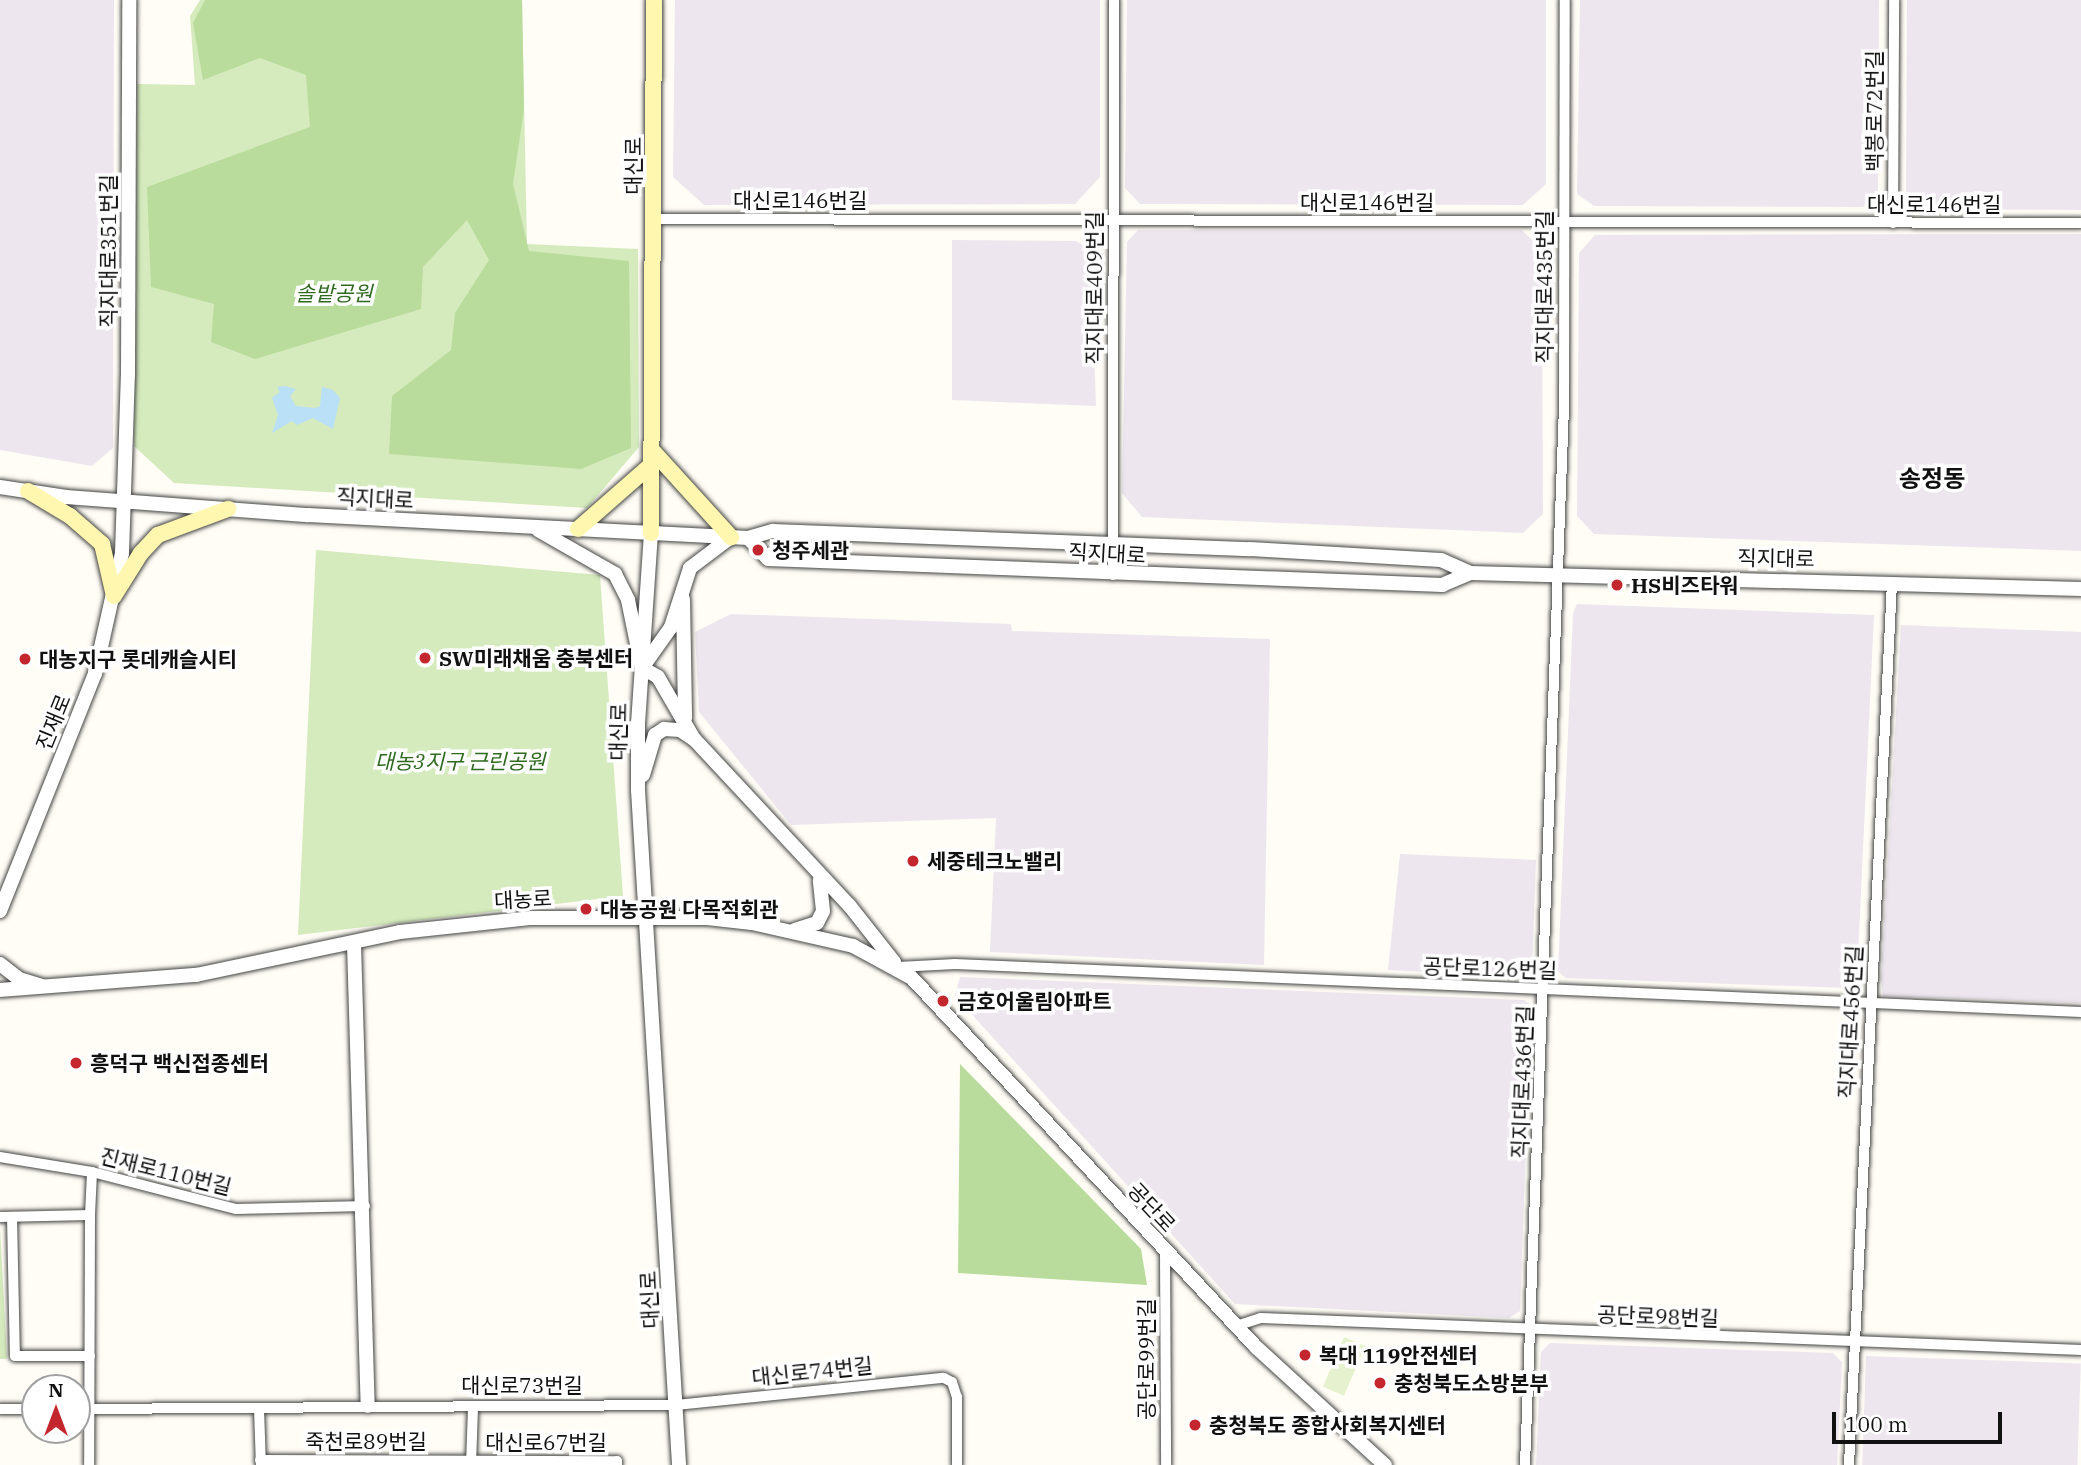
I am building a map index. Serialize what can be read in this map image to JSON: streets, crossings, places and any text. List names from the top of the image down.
{
  "streets": {
    "main road": ["대신로"],
    "street": [
      "백봉로72번길",
      "대신로146번길",
      "직지대로351번길",
      "직지대로435번길",
      "직지대로409번길",
      "직지대로",
      "진재로",
      "대농로",
      "공단로126번길",
      "직지대로456번길",
      "직지대로436번길",
      "진재로110번길",
      "공단로",
      "공단로98번길",
      "공단로99번길",
      "대신로74번길",
      "대신로73번길",
      "죽천로89번길",
      "대신로67번길"
    ]
  },
  "crossings": [
    ["백봉로72번길", "대신로146번길"],
    ["대신로", "대신로146번길"],
    ["대신로", "직지대로"],
    ["대신로", "대농로"],
    ["대신로", "대신로74번길"],
    ["대신로", "대신로73번길"],
    ["대신로146번길", "직지대로435번길"],
    ["대신로146번길", "직지대로409번길"],
    ["직지대로351번길", "직지대로"],
    ["직지대로351번길", "진재로"],
    ["직지대로435번길", "직지대로"],
    ["직지대로435번길", "직지대로436번길"],
    ["직지대로409번길", "직지대로"],
    ["직지대로", "진재로"],
    ["직지대로", "직지대로456번길"],
    ["직지대로", "직지대로436번길"],
    ["대농로", "공단로126번길"],
    ["대농로", "공단로"],
    ["공단로126번길", "직지대로456번길"],
    ["공단로126번길", "직지대로436번길"],
    ["공단로126번길", "공단로"],
    ["직지대로456번길", "공단로98번길"],
    ["직지대로436번길", "공단로98번길"],
    ["공단로", "공단로98번길"],
    ["공단로", "공단로99번길"],
    ["대신로74번길", "대신로73번길"],
    ["대신로73번길", "죽천로89번길"],
    ["죽천로89번길", "대신로67번길"]
  ],
  "districts": ["송정동"],
  "parks": ["솔밭공원", "대농3지구 근린공원"],
  "places": [
    "청주세관",
    "HS비즈타워",
    "SW미래채움 충북센터",
    "대농지구 롯데캐슬시티",
    "세중테크노밸리",
    "대농공원 다목적회관",
    "금호어울림아파트",
    "흥덕구 백신접종센터",
    "복대 119안전센터",
    "충청북도소방본부",
    "충청북도 종합사회복지센터"
  ],
  "scale_bar": "100 m",
  "north": "top"
}
